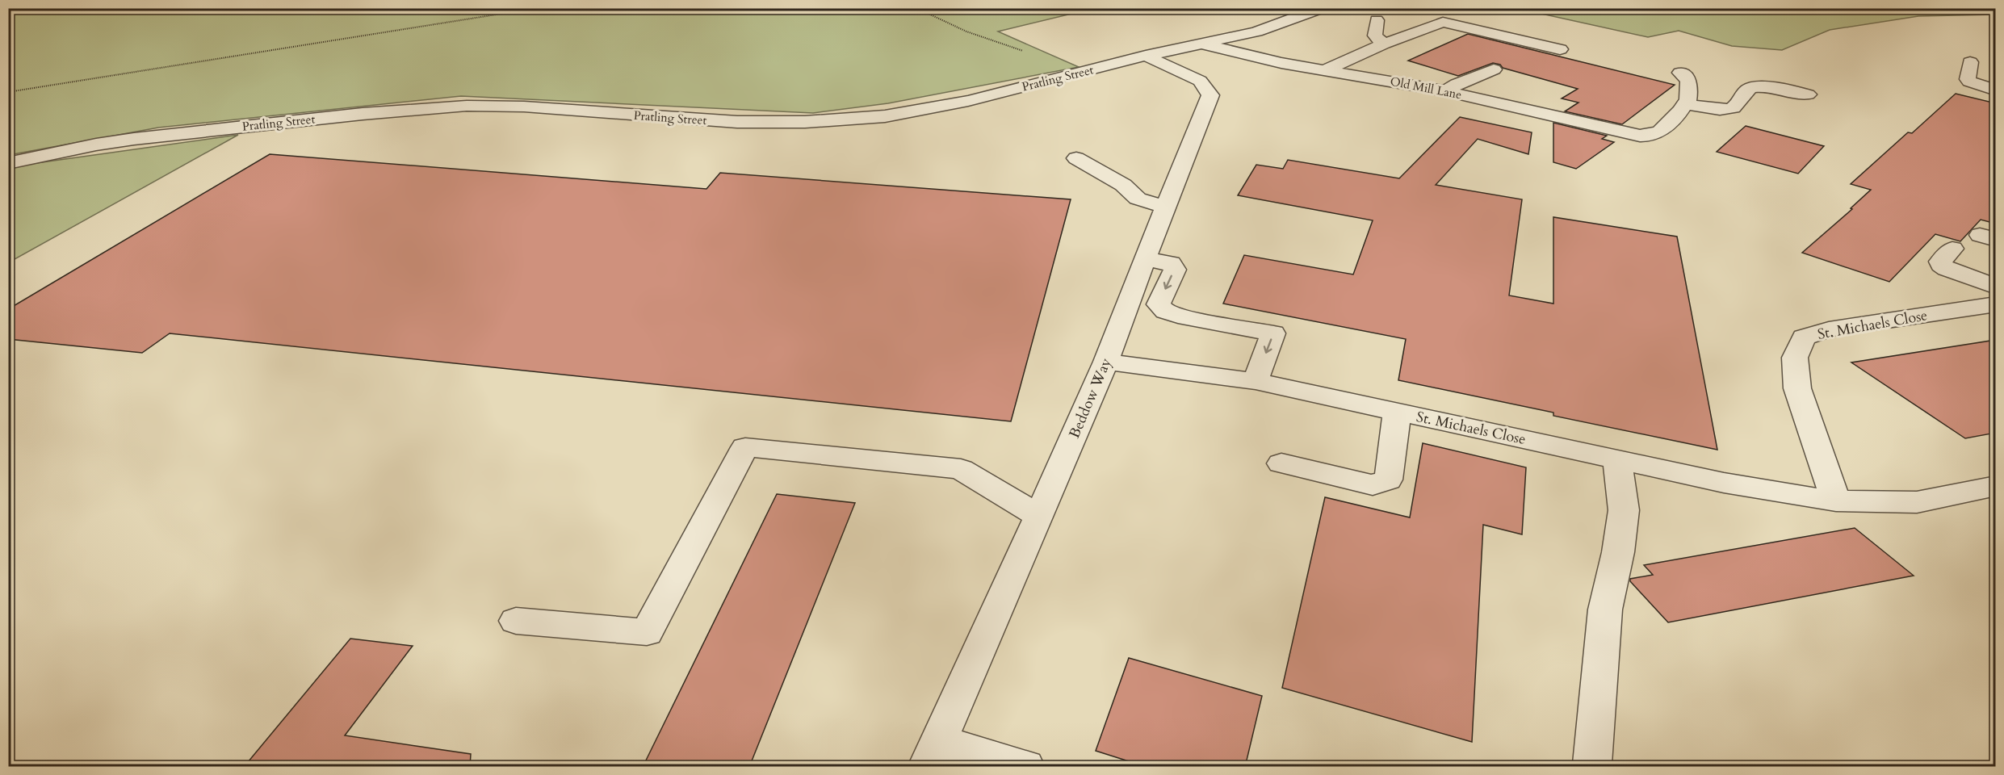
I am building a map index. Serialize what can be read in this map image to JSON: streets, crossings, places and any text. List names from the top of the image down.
{
  "streets": {
    "street": [
      "Pratling Street",
      "Old Mill Lane",
      "St. Michaels Close",
      "Beddow Way"
    ]
  },
  "crossings": [
    ["Pratling Street", "Old Mill Lane"],
    ["Pratling Street", "Beddow Way"],
    ["St. Michaels Close", "Beddow Way"]
  ]
}
